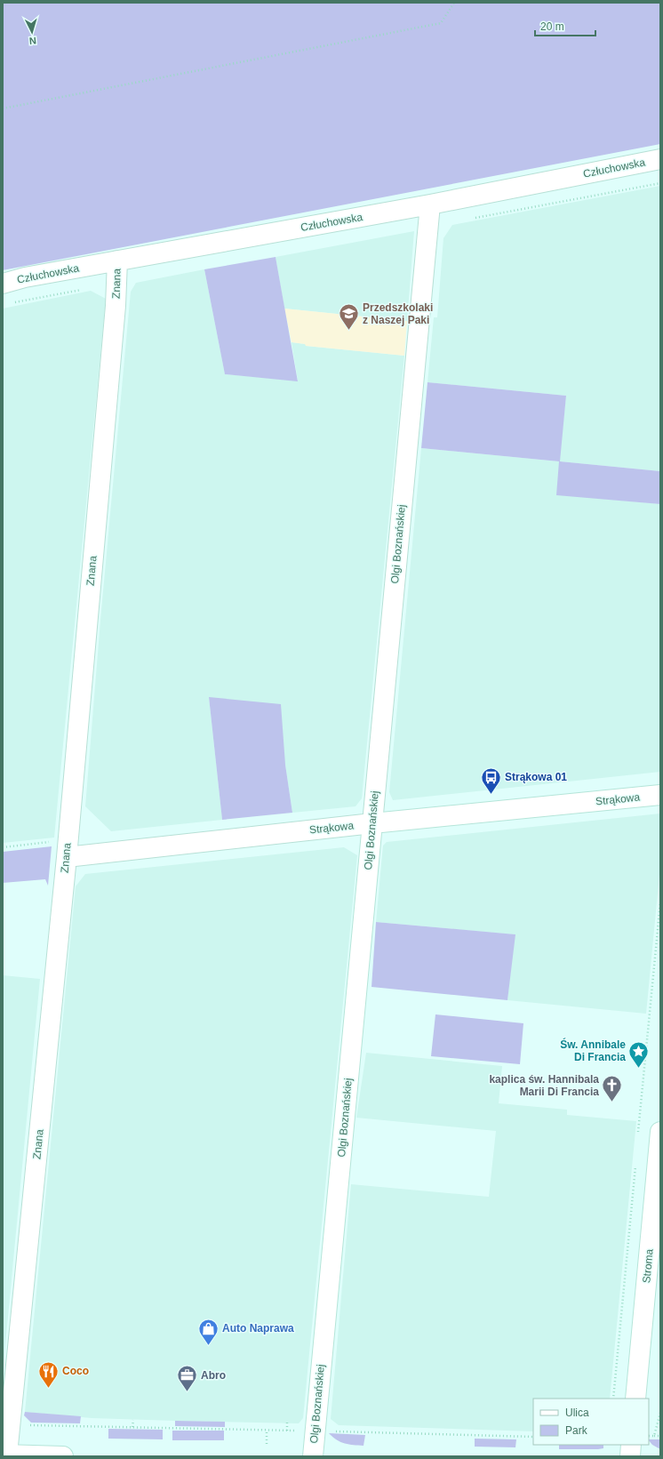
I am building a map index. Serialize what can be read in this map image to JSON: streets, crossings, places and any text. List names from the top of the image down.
{
  "streets": {
    "street": [
      "Człuchowska",
      "Znana",
      "Olgi Boznańskiej",
      "Strąkowa",
      "Stroma"
    ]
  },
  "crossings": [
    ["Człuchowska", "Znana"],
    ["Człuchowska", "Olgi Boznańskiej"],
    ["Znana", "Strąkowa"],
    ["Olgi Boznańskiej", "Strąkowa"]
  ],
  "places": {
    "school or university": ["Przedszkolaki z Naszej Paki"],
    "bus stop": ["Strąkowa 01"],
    "place": ["Św. Annibale Di Francia"],
    "church": ["kaplica św. Hannibala Marii Di Francia"],
    "shop": ["Auto Naprawa"],
    "restaurant": ["Coco"],
    "office": ["Abro"]
  },
  "legend": ["Ulica", "Park"],
  "scale_bar": "20 m",
  "north": "bottom"
}
